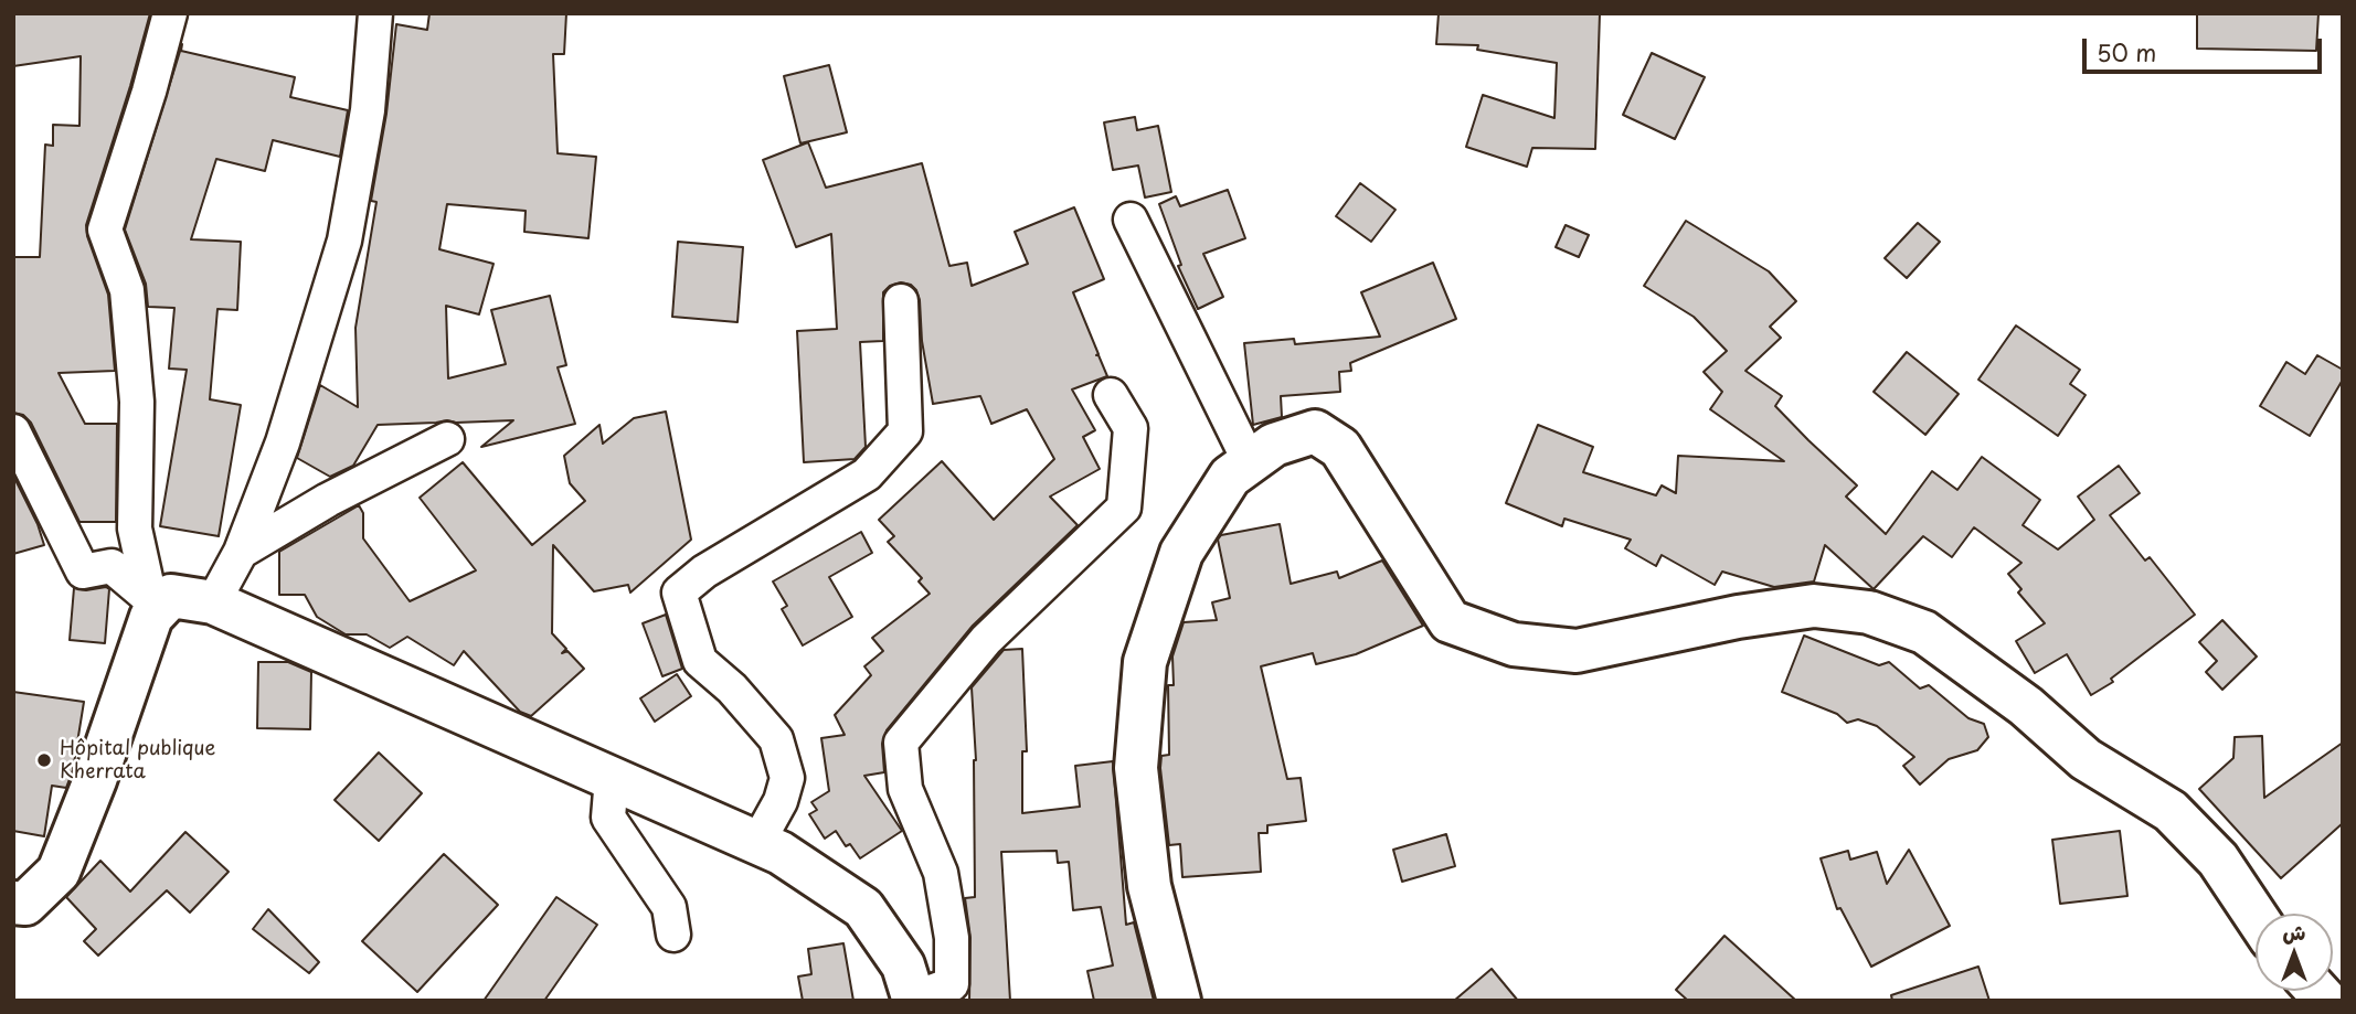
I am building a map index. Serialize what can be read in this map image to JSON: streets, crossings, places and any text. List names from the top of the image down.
{
  "places": ["Hôpital publique Kherrata"],
  "scale_bar": "50 m",
  "north": "top"
}
